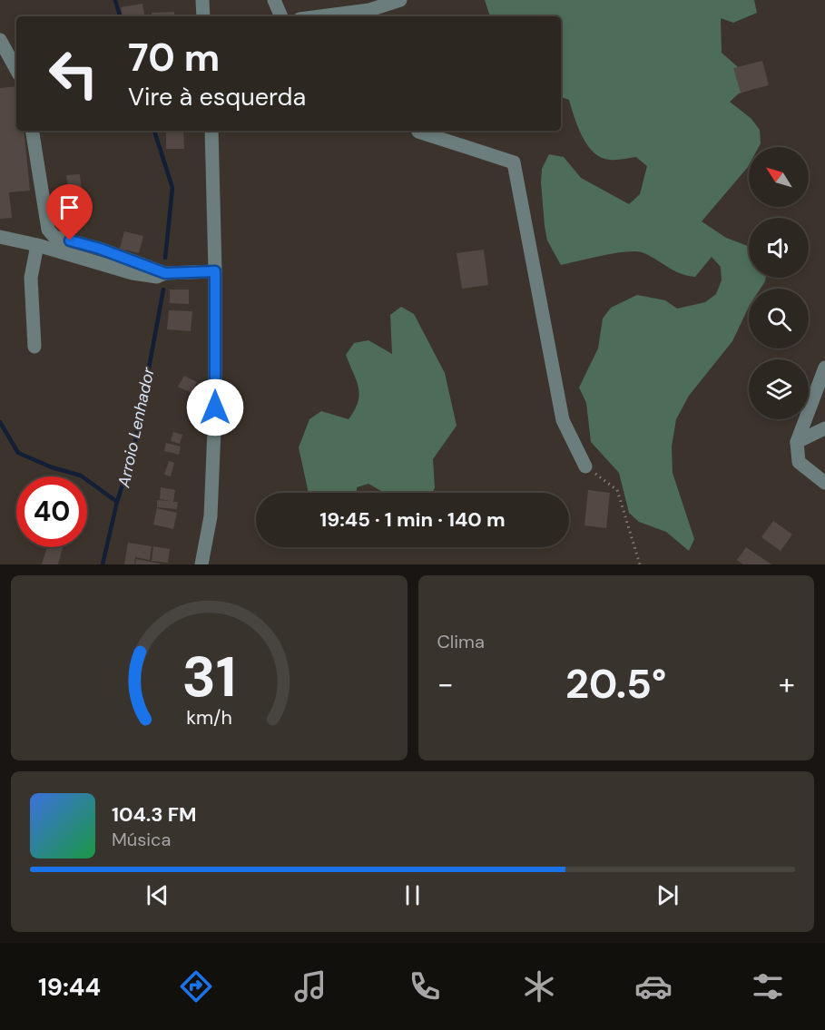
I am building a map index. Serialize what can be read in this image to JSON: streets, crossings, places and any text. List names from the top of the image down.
{
  "water": ["Arroio Lenhador"],
  "north": "top left",
  "page": {
    "turn": ["70 m", "Vire à esquerda"],
    "limit": "40",
    "trip": "19:45 · 1 min · 140 m",
    "tile": "Clima",
    "heat": ["−", "20.5°", "+"],
    "song": ["104.3 FM", "Música"],
    "tabs": "19:44",
    "gauge": ["31", "km/h"]
  }
}
